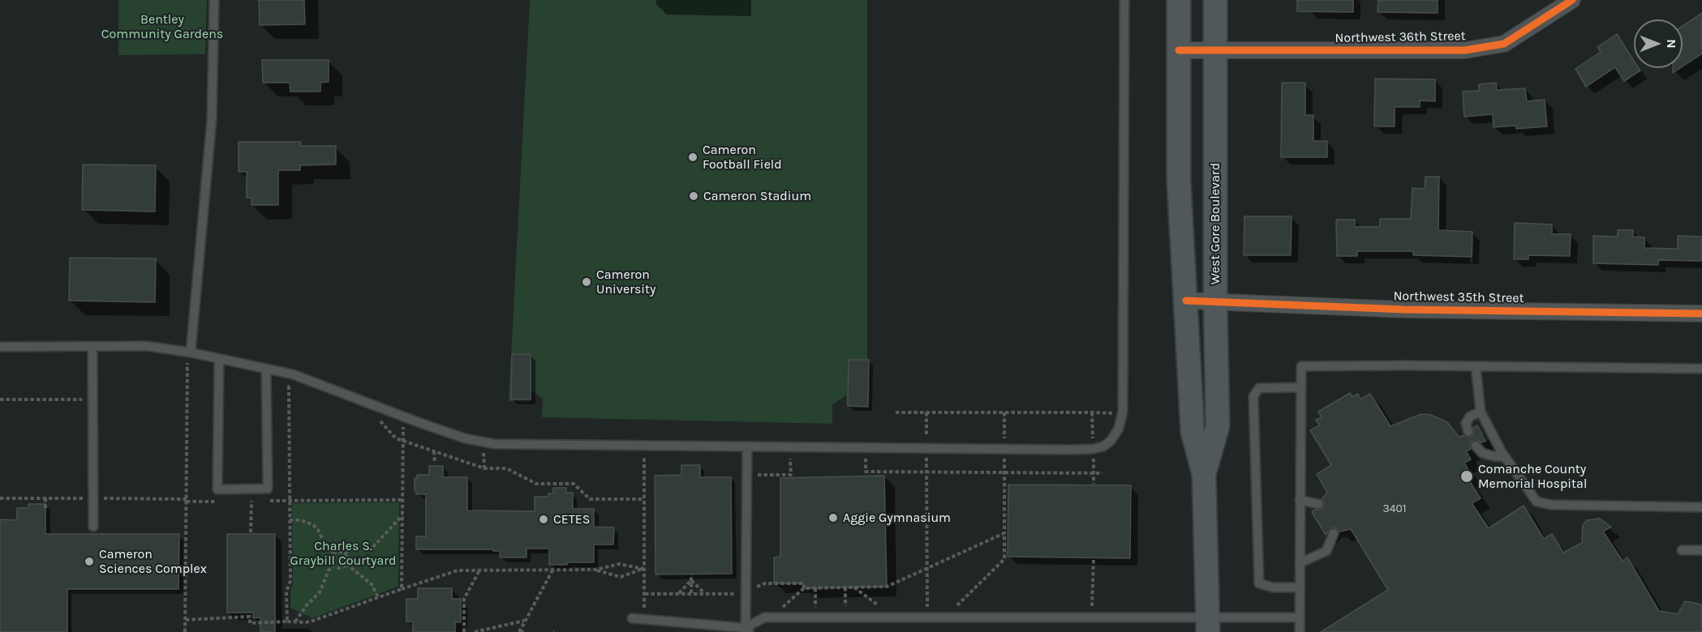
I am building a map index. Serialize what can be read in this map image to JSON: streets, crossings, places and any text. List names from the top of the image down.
{
  "streets": {
    "main road": ["West Gore Boulevard"],
    "street": ["Northwest 36th Street", "Northwest 35th Street"]
  },
  "crossings": [
    ["Northwest 36th Street", "West Gore Boulevard"],
    ["West Gore Boulevard", "Northwest 35th Street"]
  ],
  "parks": ["Bentley Community Gardens", "Charles S. Graybill Courtyard"],
  "places": [
    "Cameron Football Field",
    "Cameron Stadium",
    "Cameron University",
    "Comanche County Memorial Hospital",
    "Aggie Gymnasium",
    "CETES",
    "Cameron Sciences Complex"
  ],
  "house_numbers": ["3401"],
  "north": "right"
}
